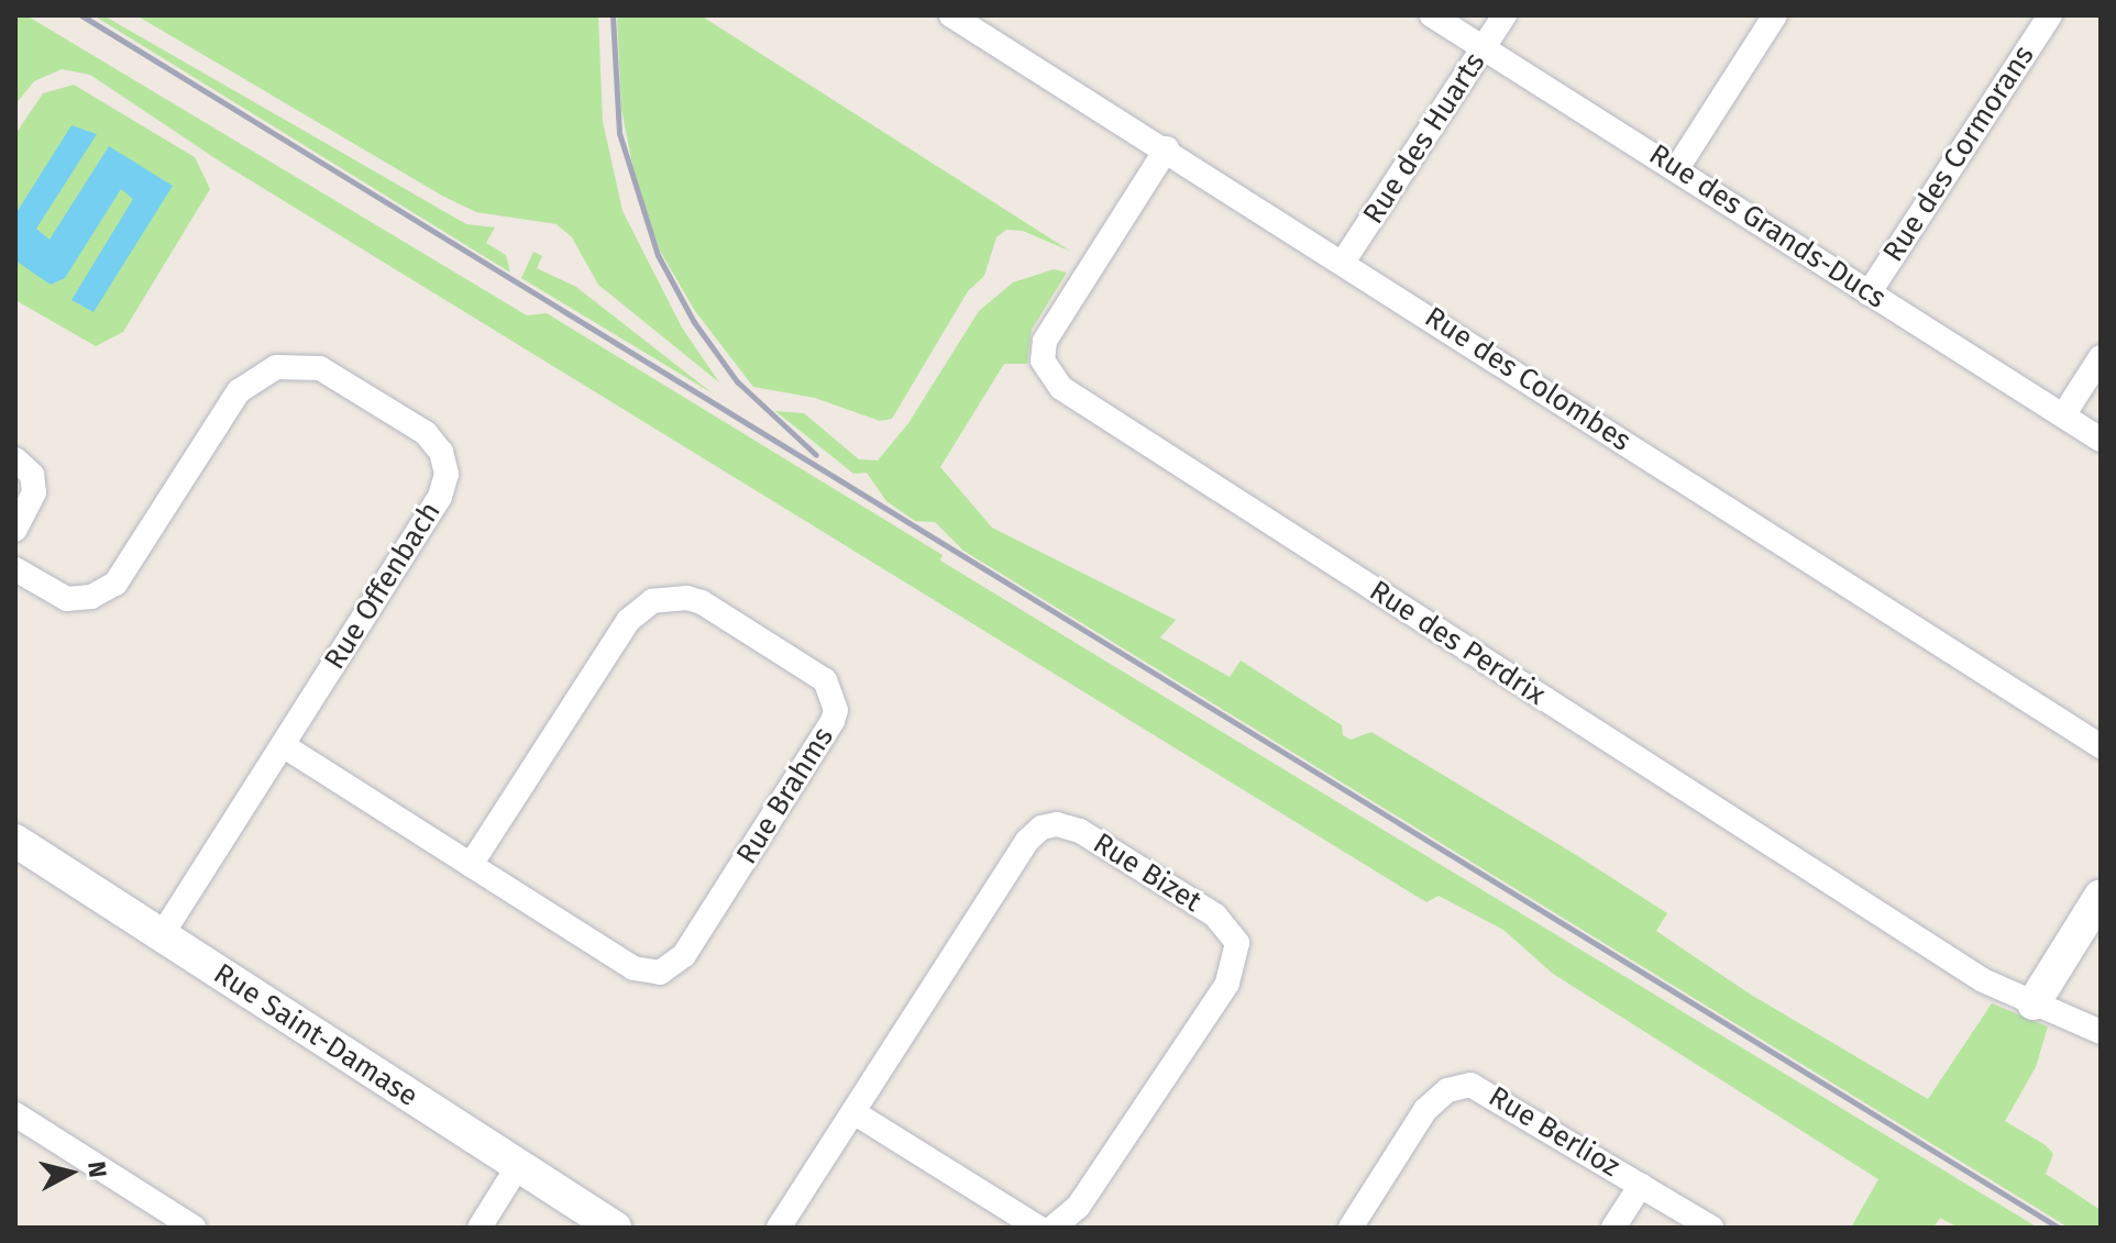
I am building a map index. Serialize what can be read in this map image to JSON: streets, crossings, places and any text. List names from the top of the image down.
{
  "streets": {
    "street": [
      "Rue des Huarts",
      "Rue des Cormorans",
      "Rue des Grands-Ducs",
      "Rue des Colombes",
      "Rue Offenbach",
      "Rue des Perdrix",
      "Rue Brahms",
      "Rue Bizet",
      "Rue Saint-Damase",
      "Rue Berlioz"
    ]
  },
  "crossings": [
    ["Rue des Huarts", "Rue des Grands-Ducs"],
    ["Rue des Huarts", "Rue des Colombes"],
    ["Rue des Cormorans", "Rue des Grands-Ducs"],
    ["Rue des Colombes", "Rue des Perdrix"],
    ["Rue Offenbach", "Rue Brahms"],
    ["Rue Offenbach", "Rue Saint-Damase"]
  ],
  "north": "right"
}
